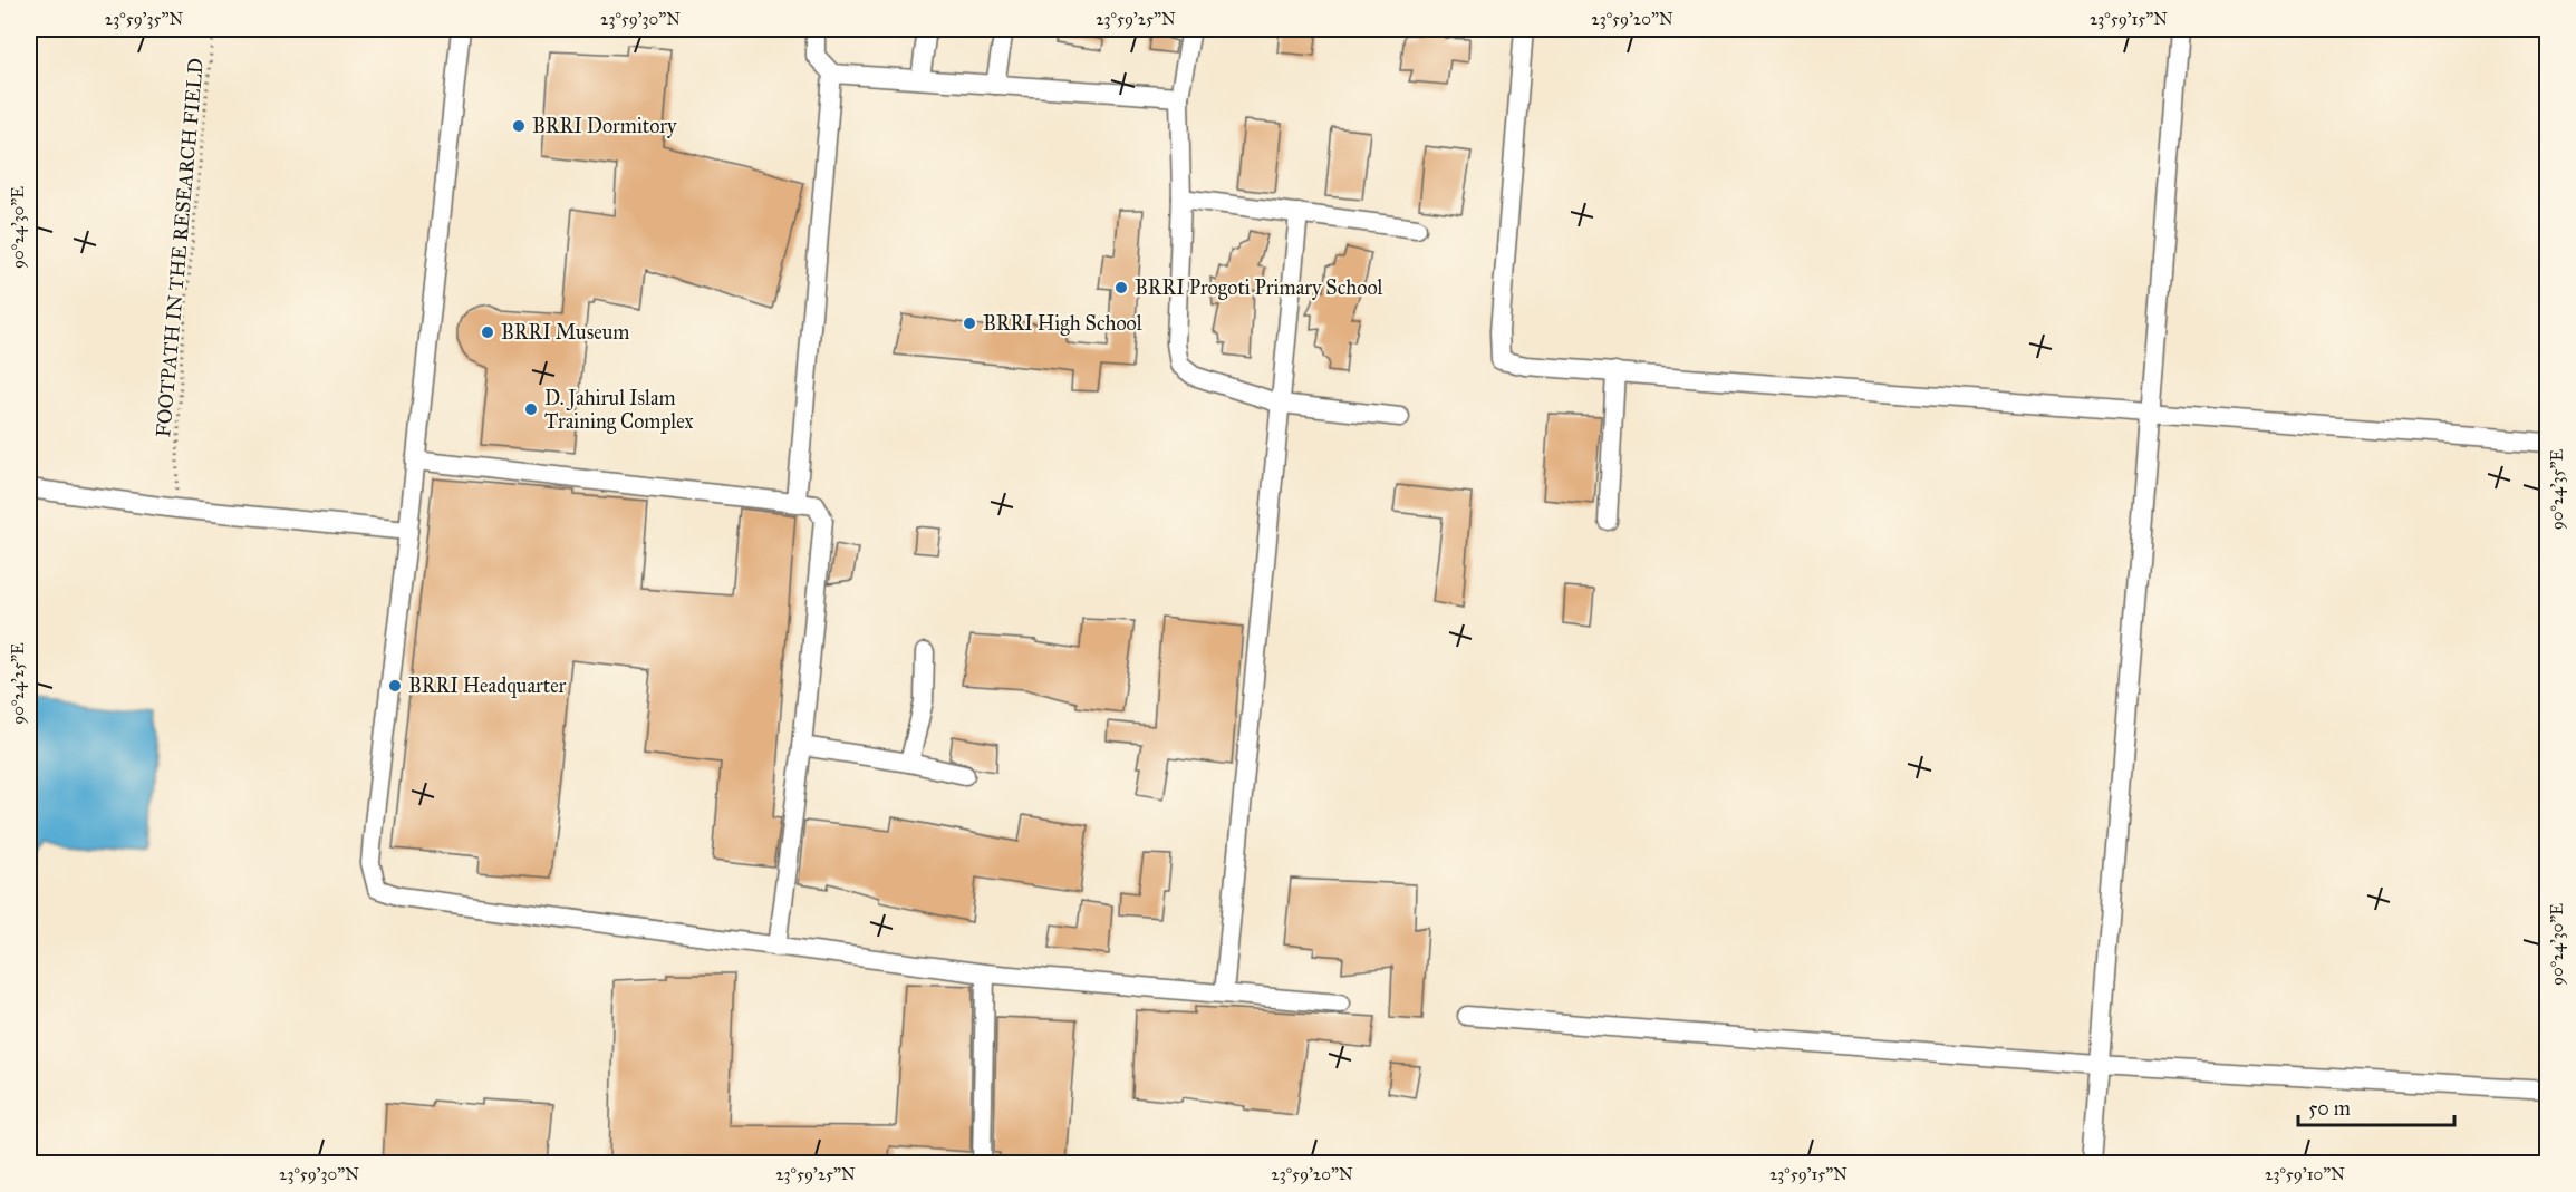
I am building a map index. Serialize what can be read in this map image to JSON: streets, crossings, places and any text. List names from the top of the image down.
{
  "streets": {
    "path": ["FOOTPATH IN THE RESEARCH FIELD"]
  },
  "places": [
    "BRRI Dormitory",
    "BRRI Progoti Primary School",
    "BRRI High School",
    "BRRI Museum",
    "D. Jahirul Islam Training Complex",
    "BRRI Headquarter"
  ],
  "scale_bar": "50 m",
  "coordinates": [
    "23°59'35\"N",
    "23°59'30\"N",
    "23°59'25\"N",
    "23°59'20\"N",
    "23°59'15\"N",
    "90°24'30\"E",
    "90°24'35\"E",
    "90°24'25\"E",
    "23°59'10\"N"
  ]
}
